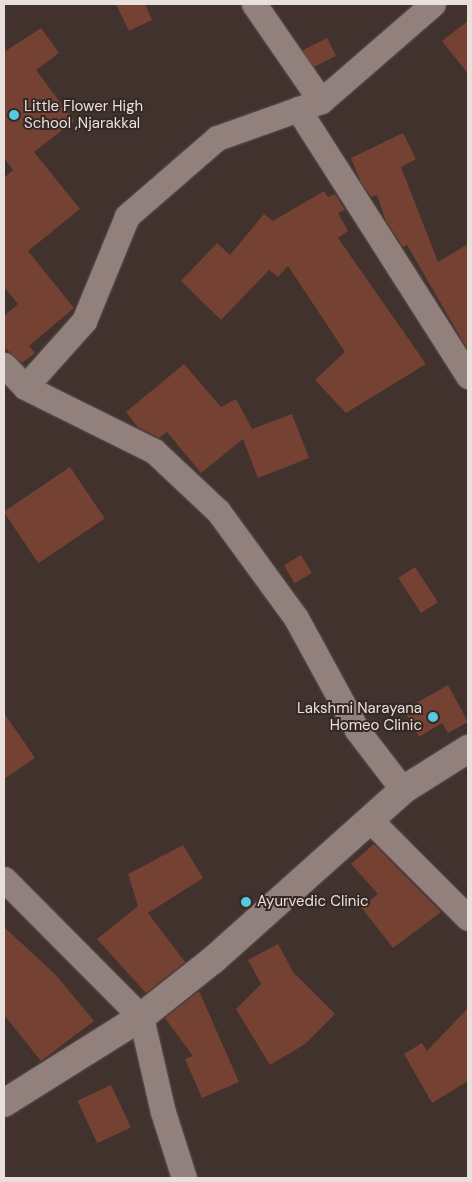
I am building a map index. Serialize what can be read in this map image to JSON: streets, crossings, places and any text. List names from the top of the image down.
{
  "places": ["Little Flower High School ,Njarakkal", "Lakshmi Narayana Homeo Clinic", "Ayurvedic Clinic"]
}
